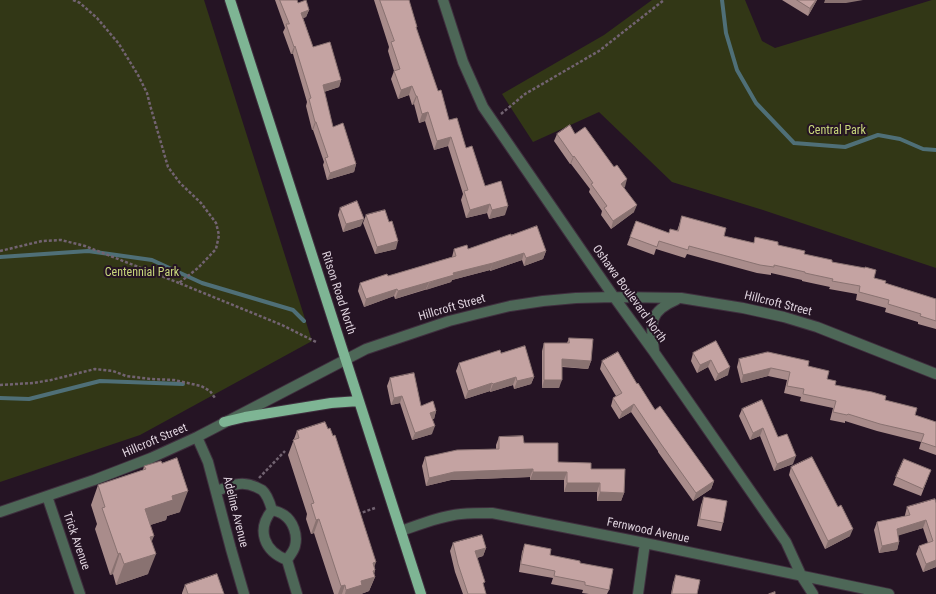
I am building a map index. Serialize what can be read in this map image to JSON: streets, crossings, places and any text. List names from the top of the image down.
{
  "streets": {
    "main road": ["Ritson Road North"],
    "street": [
      "Oshawa Boulevard North",
      "Hillcroft Street",
      "Adeline Avenue",
      "Fernwood Avenue",
      "Trick Avenue"
    ]
  },
  "crossings": [
    ["Ritson Road North", "Hillcroft Street"],
    ["Ritson Road North", "Fernwood Avenue"],
    ["Oshawa Boulevard North", "Hillcroft Street"],
    ["Oshawa Boulevard North", "Fernwood Avenue"],
    ["Hillcroft Street", "Adeline Avenue"],
    ["Hillcroft Street", "Trick Avenue"]
  ],
  "parks": ["Central Park", "Centennial Park"]
}
